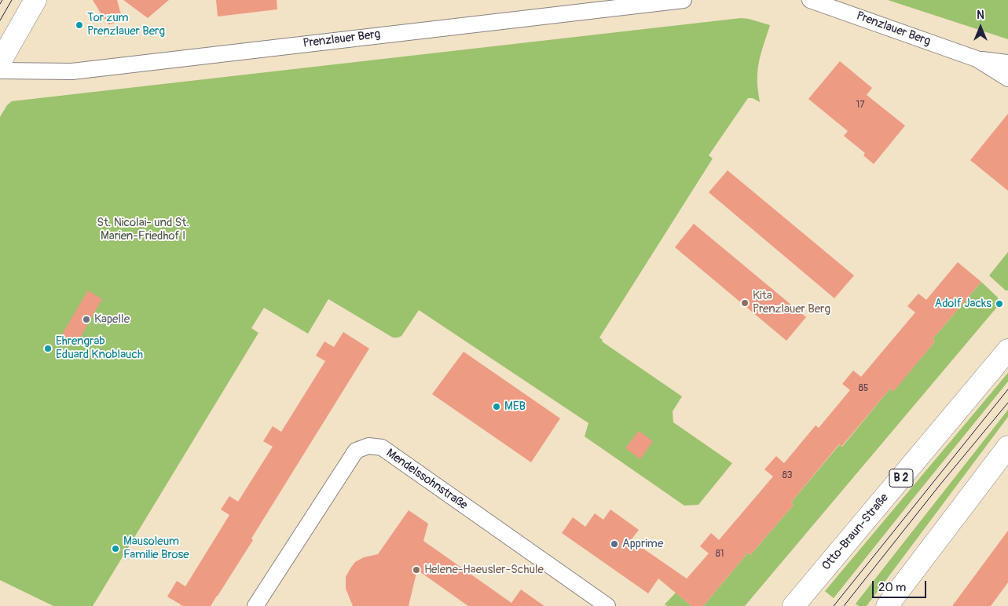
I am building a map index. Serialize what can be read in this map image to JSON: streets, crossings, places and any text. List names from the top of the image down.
{
  "streets": {
    "main road": ["B 2", "Otto-Braun-Straße"],
    "street": ["Prenzlauer Berg", "Mendelssohnstraße"]
  },
  "parks": ["St. Nicolai- und St. Marien-Friedhof I"],
  "places": [
    "Tor zum Prenzlauer Berg",
    "Kita Prenzlauer Berg",
    "Adolf Jacks",
    "Kapelle",
    "Ehrengrab Eduard Knoblauch",
    "MEB",
    "Apprime",
    "Mausoleum Familie Brose",
    "Helene-Haeusler-Schule"
  ],
  "house_numbers": [
    "17",
    "85",
    "83",
    "81"
  ],
  "scale_bar": "20 m",
  "north": "top"
}
